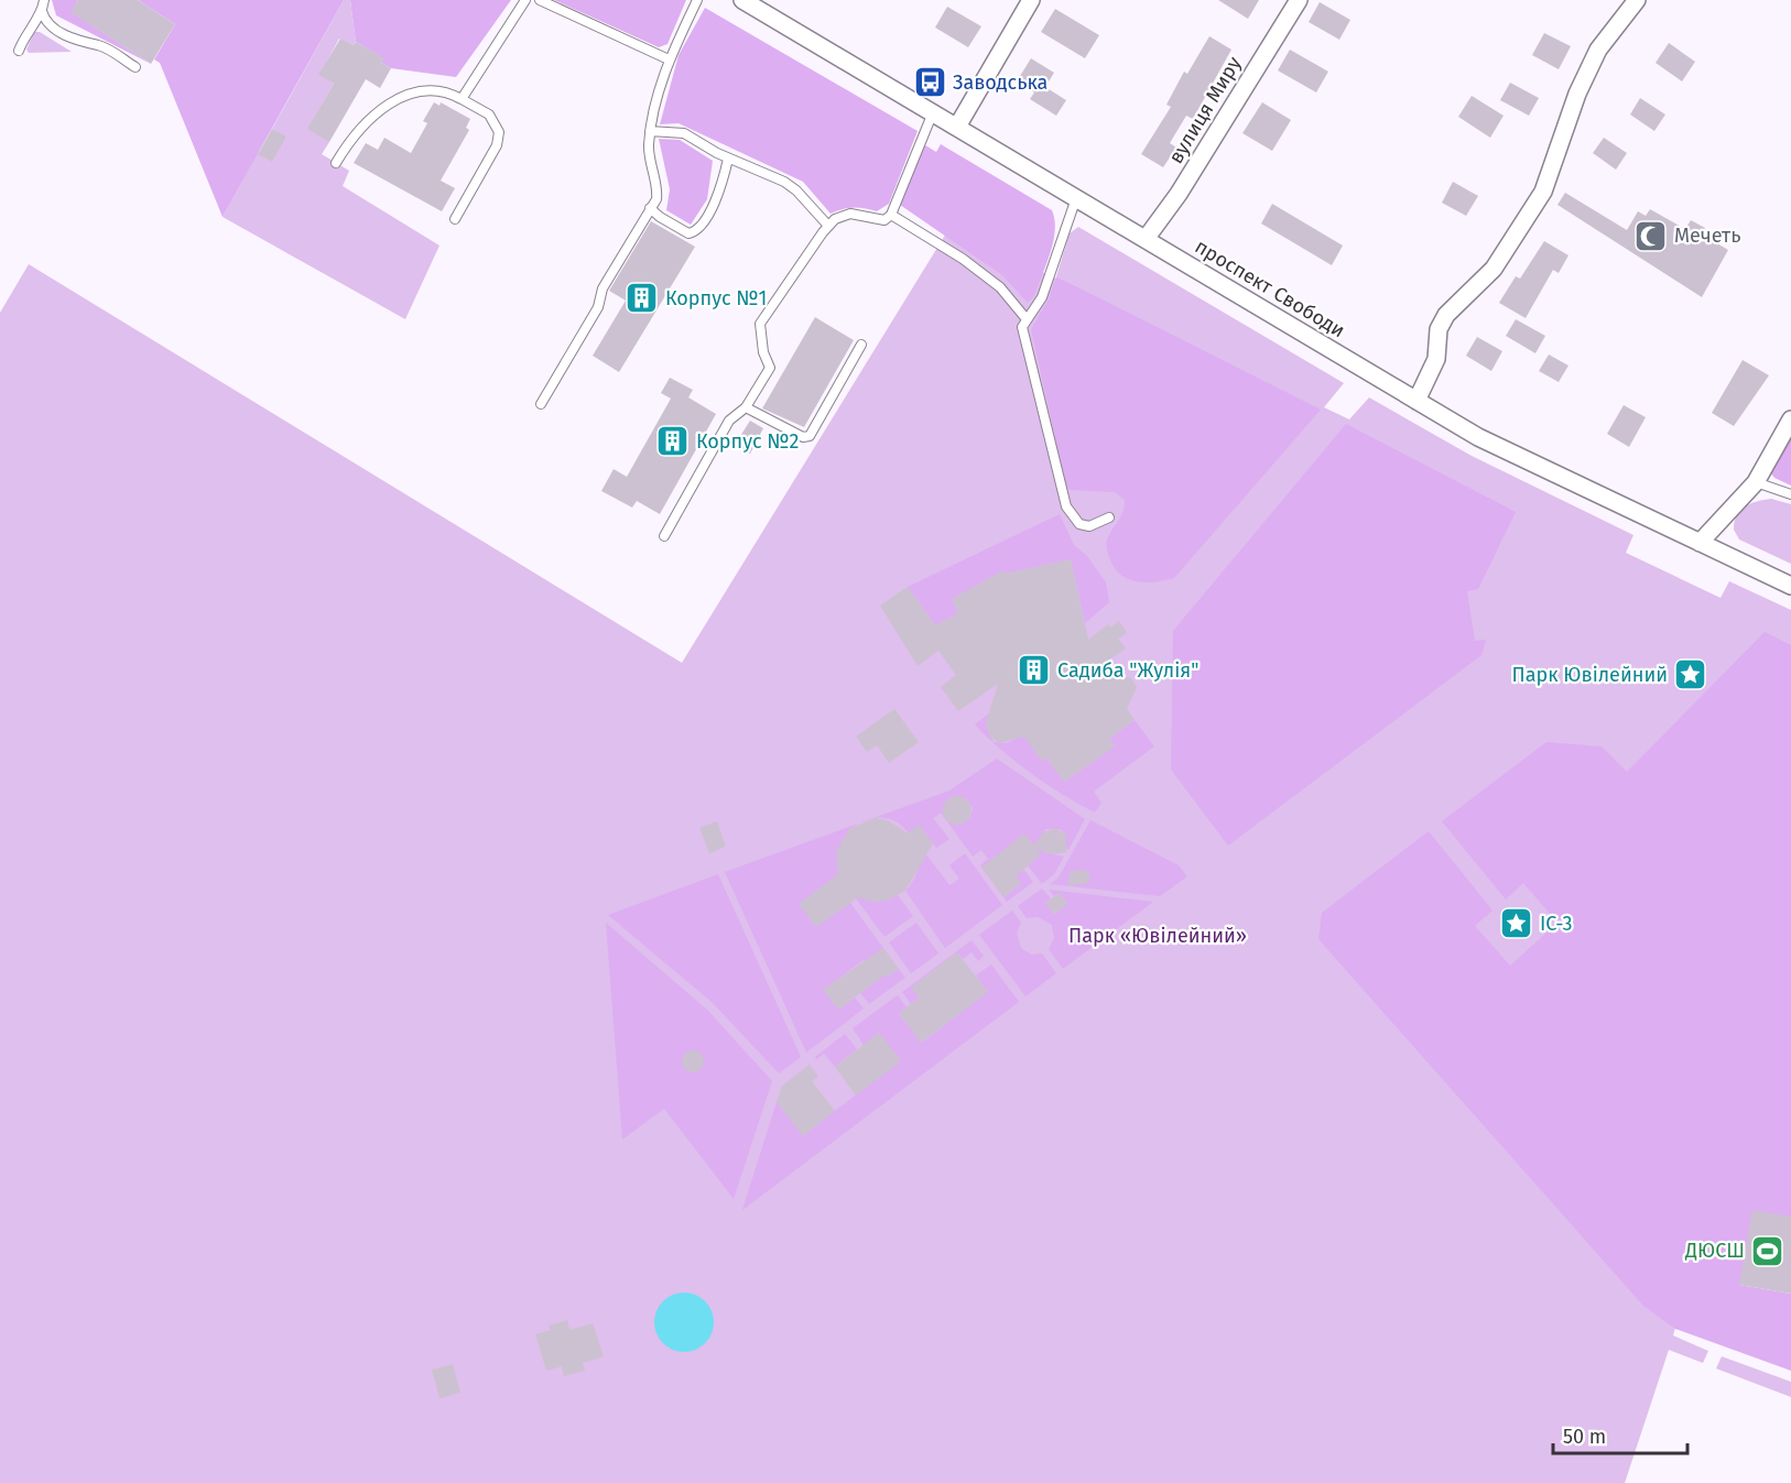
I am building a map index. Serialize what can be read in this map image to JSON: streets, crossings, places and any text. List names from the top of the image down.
{
  "streets": {
    "street": ["вулиця Миру", "проспект Свободи"]
  },
  "crossings": [
    ["вулиця Миру", "проспект Свободи"]
  ],
  "parks": ["Парк «Ювілейний»"],
  "places": {
    "bus stop": ["Заводська"],
    "mosque": ["Мечеть"],
    "building": ["Корпус №1", "Корпус №2", "Садиба \"Жулія\""],
    "place": ["Парк Ювілейний", "ІС-3"],
    "sports": ["ДЮСШ"]
  },
  "scale_bar": "50 m"
}
